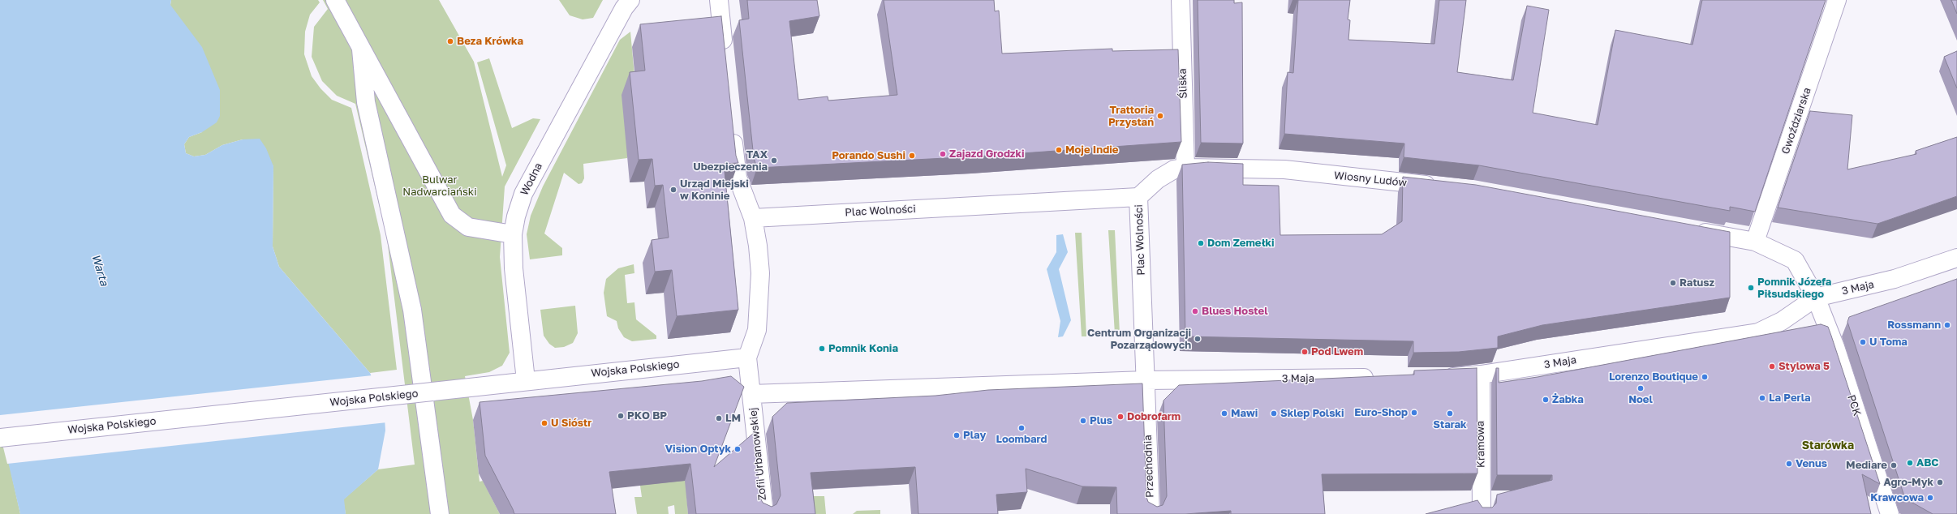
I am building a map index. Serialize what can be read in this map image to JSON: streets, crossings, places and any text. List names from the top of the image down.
{
  "streets": {
    "street": [
      "Śliska",
      "Gwoździarska",
      "Wodna",
      "Wiosny Ludów",
      "Plac Wolności",
      "3 Maja",
      "Wojska Polskiego",
      "PCK",
      "Kramowa",
      "Zofii Urbanowskiej",
      "Przechodnia"
    ]
  },
  "crossings": [
    ["Śliska", "Wiosny Ludów"],
    ["Wodna", "Wojska Polskiego"],
    ["Wiosny Ludów", "Plac Wolności"],
    ["Plac Wolności", "3 Maja"],
    ["Plac Wolności", "Przechodnia"],
    ["3 Maja", "PCK"],
    ["3 Maja", "Kramowa"],
    ["3 Maja", "Przechodnia"]
  ],
  "districts": ["Starówka"],
  "water": ["Warta"],
  "parks": ["Bulwar Nadwarciański"],
  "places": [
    "Beza Krówka",
    "Trattoria Przystań",
    "Moje Indie",
    "Zajazd Grodzki",
    "Porando Sushi",
    "TAX Ubezpieczenia",
    "Urząd Miejski w Koninie",
    "Dom Zemełki",
    "Ratusz",
    "Pomnik Józefa Piłsudskiego",
    "Blues Hostel",
    "Rossmann",
    "Centrum Organizacji Pozarządowych",
    "U Toma",
    "Pomnik Konia",
    "Pod Lwem",
    "Stylowa 5",
    "Lorenzo Boutique",
    "Noel",
    "La Perla",
    "Żabka",
    "Euro-Shop",
    "Mawi",
    "Sklep Polski",
    "Starak",
    "PKO BP",
    "Dobrofarm",
    "LM",
    "Plus",
    "U Sióstr",
    "Loombard",
    "Play",
    "Vision Optyk",
    "ABC",
    "Venus",
    "Mediare",
    "Agro-Myk",
    "Krawcowa"
  ]
}
